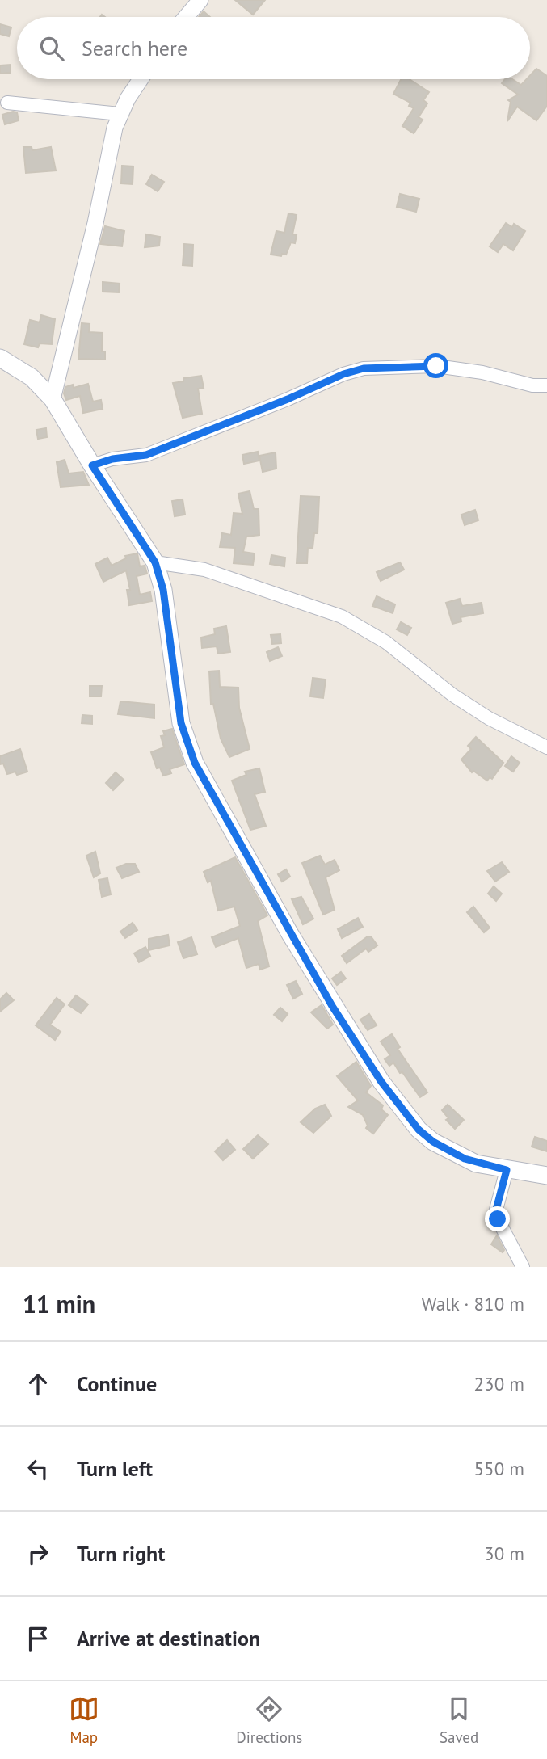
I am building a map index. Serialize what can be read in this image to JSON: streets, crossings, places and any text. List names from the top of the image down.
{
  "page": {
    "search": "Search here",
    "heading": ["11 min", "Walk · 810 m"],
    "list": [
      ["Continue", "230 m"],
      ["Turn left", "550 m"],
      ["Turn right", "30 m"],
      "Arrive at destination"
    ],
    "nav": ["Map", "Directions", "Saved"]
  }
}
